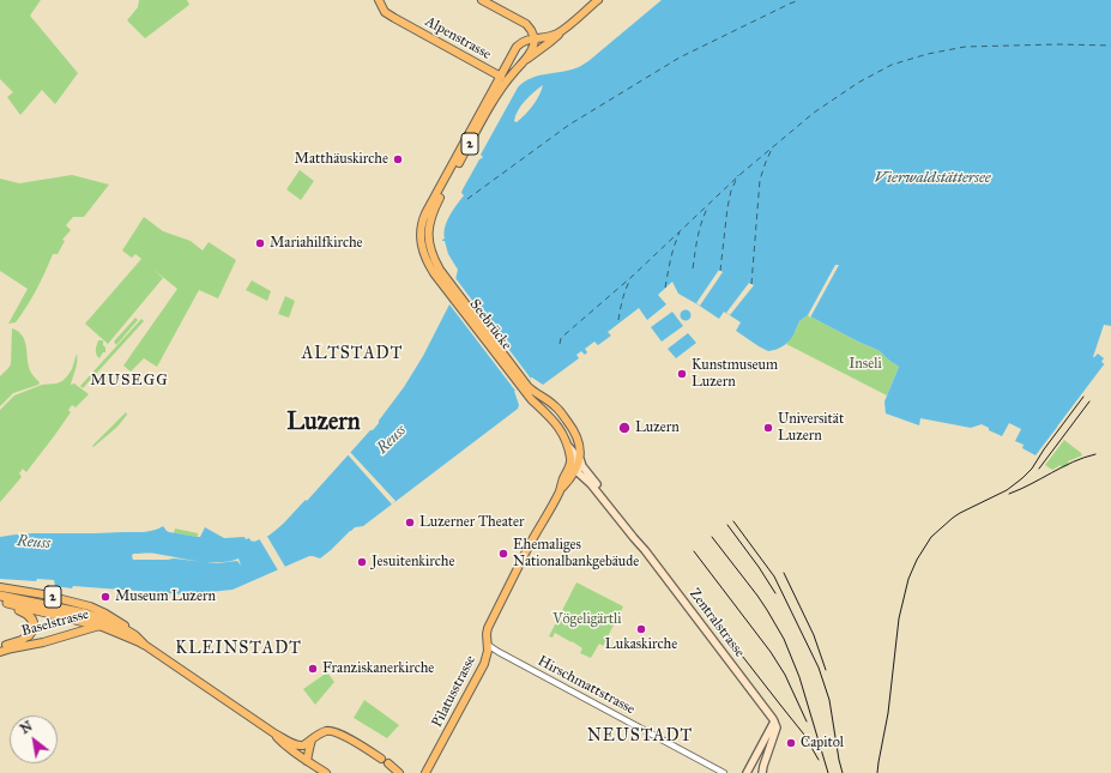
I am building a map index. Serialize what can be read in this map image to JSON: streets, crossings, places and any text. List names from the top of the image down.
{
  "streets": {
    "highway": ["2"],
    "main road": [
      "Alpenstrasse",
      "Seebrücke",
      "Baselstrasse",
      "Zentralstrasse",
      "Pilatusstrasse"
    ],
    "street": ["Hirschmattstrasse"]
  },
  "crossings": [
    ["Alpenstrasse", "2"],
    ["2", "Seebrücke"],
    ["2", "Baselstrasse"],
    ["2", "Zentralstrasse"],
    ["2", "Pilatusstrasse"],
    ["Seebrücke", "Zentralstrasse"],
    ["Zentralstrasse", "Pilatusstrasse"],
    ["Hirschmattstrasse", "Pilatusstrasse"]
  ],
  "districts": [
    "ALTSTADT",
    "MUSEGG",
    "Luzern",
    "KLEINSTADT",
    "NEUSTADT"
  ],
  "water": ["Vierwaldstättersee", "Reuss"],
  "parks": ["Inseli", "Vögeligärtli"],
  "places": [
    "Matthäuskirche",
    "Mariahilfkirche",
    "Kunstmuseum Luzern",
    "Luzern",
    "Universität Luzern",
    "Luzerner Theater",
    "Ehemaliges Nationalbankgebäude",
    "Jesuitenkirche",
    "Museum Luzern",
    "Lukaskirche",
    "Franziskanerkirche",
    "Capitol"
  ],
  "north": "top left"
}
